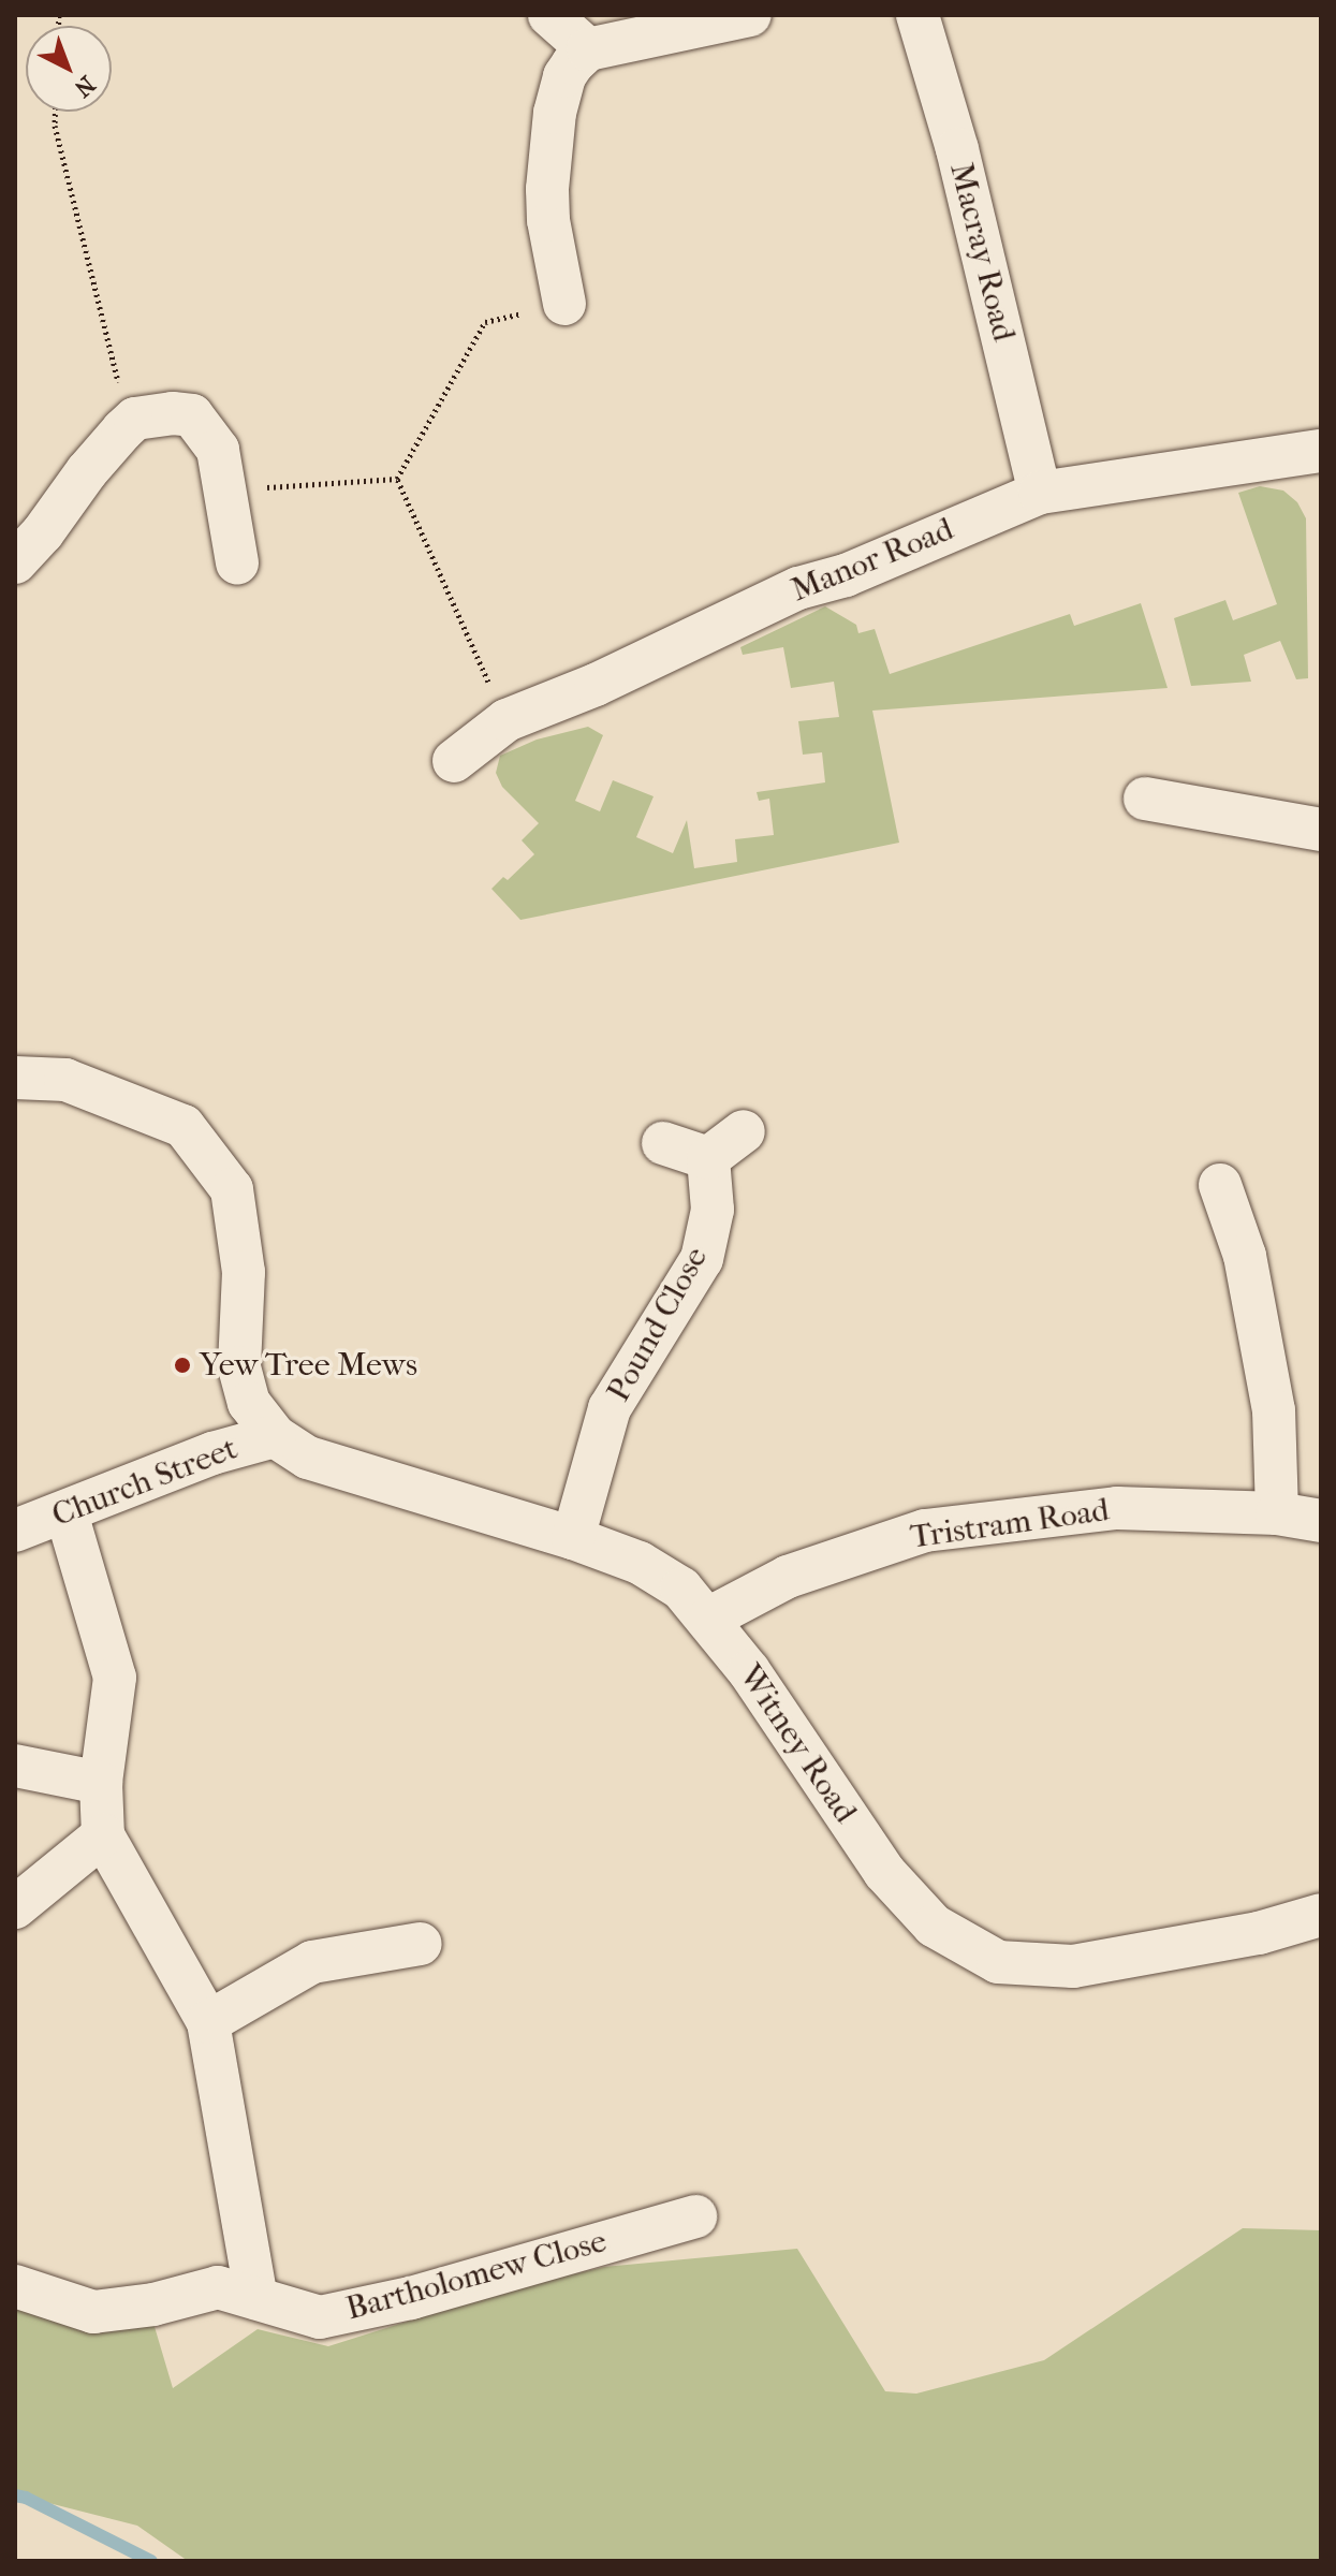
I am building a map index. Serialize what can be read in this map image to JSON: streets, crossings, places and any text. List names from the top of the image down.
{
  "streets": {
    "street": [
      "Macray Road",
      "Manor Road",
      "Pound Close",
      "Church Street",
      "Tristram Road",
      "Witney Road",
      "Bartholomew Close"
    ]
  },
  "crossings": [
    ["Macray Road", "Manor Road"],
    ["Pound Close", "Witney Road"],
    ["Church Street", "Witney Road"],
    ["Tristram Road", "Witney Road"]
  ],
  "places": ["Yew Tree Mews"],
  "north": "bottom right"
}
